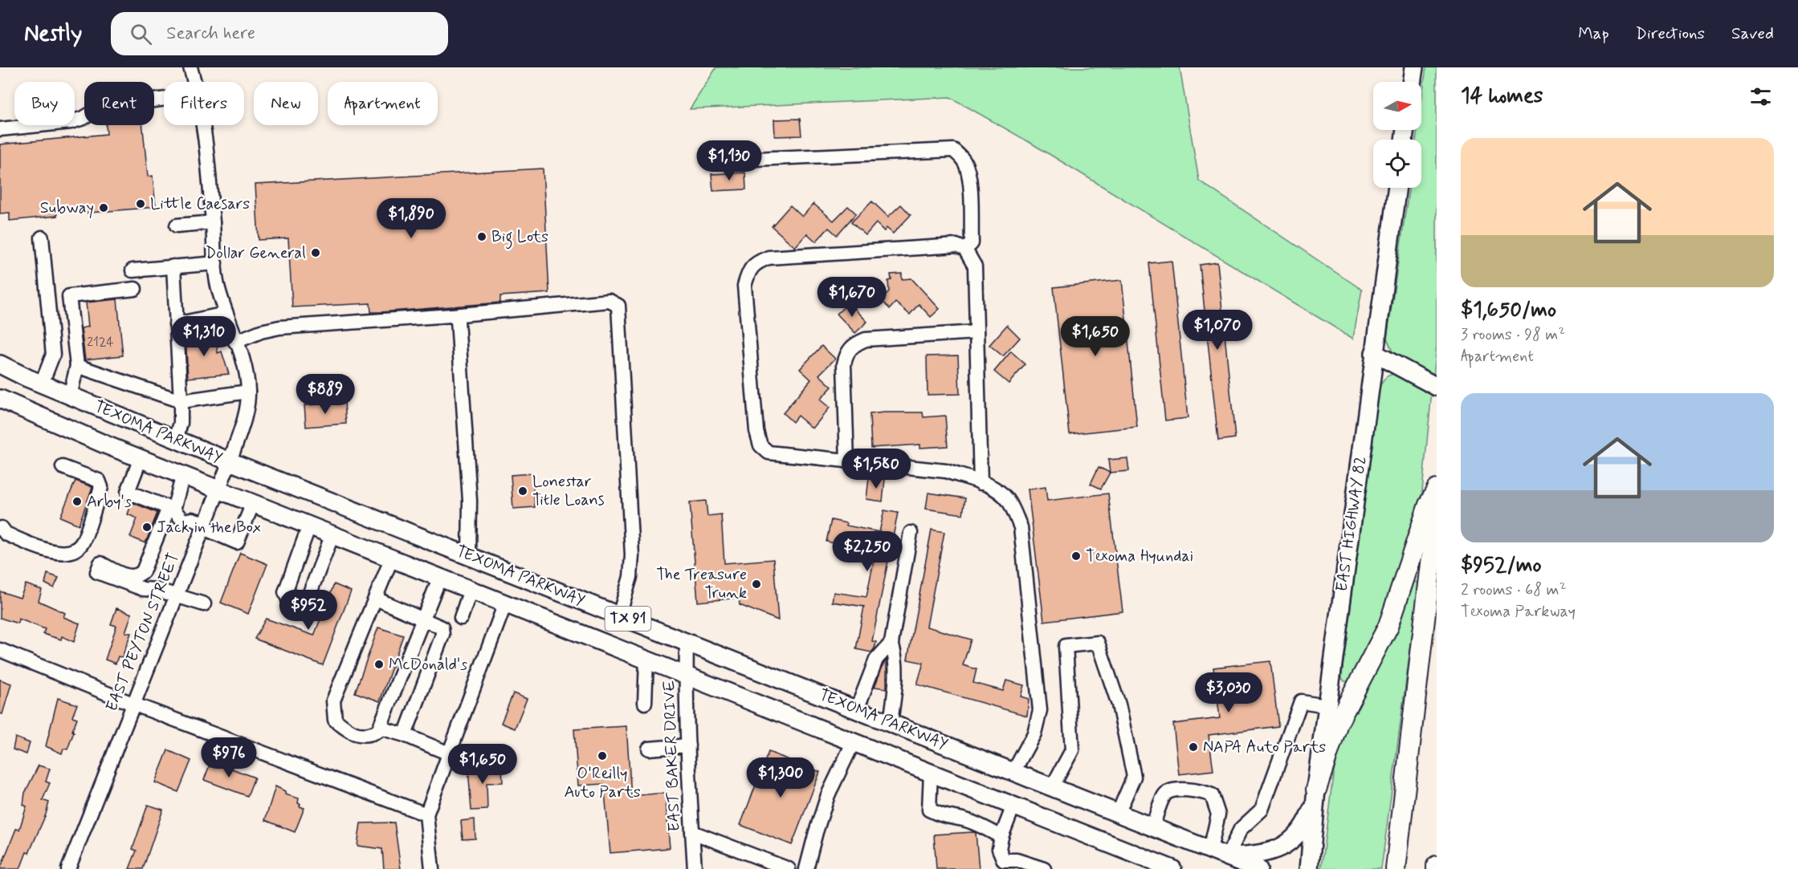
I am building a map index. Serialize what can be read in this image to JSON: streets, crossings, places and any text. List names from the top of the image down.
{
  "streets": {
    "main road": ["TEXOMA PARKWAY", "EAST HIGHWAY 82", "TX 91"],
    "street": ["EAST PEYTON STREET", "EAST BAKER DRIVE"]
  },
  "crossings": [
    ["TEXOMA PARKWAY", "EAST PEYTON STREET"],
    ["TEXOMA PARKWAY", "EAST BAKER DRIVE"]
  ],
  "places": [
    "Little Caesars",
    "Subway",
    "Big Lots",
    "Dollar General",
    "Lonestar Title Loans",
    "Arby's",
    "Jack in the Box",
    "Texoma Hyundai",
    "The Treasure Trunk",
    "McDonald's",
    "NAPA Auto Parts",
    "O'Reilly Auto Parts"
  ],
  "house_numbers": ["2124"],
  "north": "right",
  "page": {
    "header": "Nestly",
    "search": "Search here",
    "nav": ["Map", "Directions", "Saved"],
    "heading": "14 homes",
    "chip": [
      "Buy",
      "Rent",
      "Filters",
      "New",
      "Apartment"
    ],
    "list": [
      {
        "name": "$1,650/mo",
        "note": "3 rooms · 98 m² · Apartment"
      },
      {
        "name": "$952/mo",
        "note": "2 rooms · 68 m² · Texoma Parkway"
      }
    ],
    "price": [
      "$1,130",
      "$1,890",
      "$1,670",
      "$1,070",
      "$1,310",
      "$1,650",
      "$889",
      "$1,580",
      "$2,250",
      "$952",
      "$3,030",
      "$976",
      "$1,650",
      "$1,300"
    ]
  }
}
